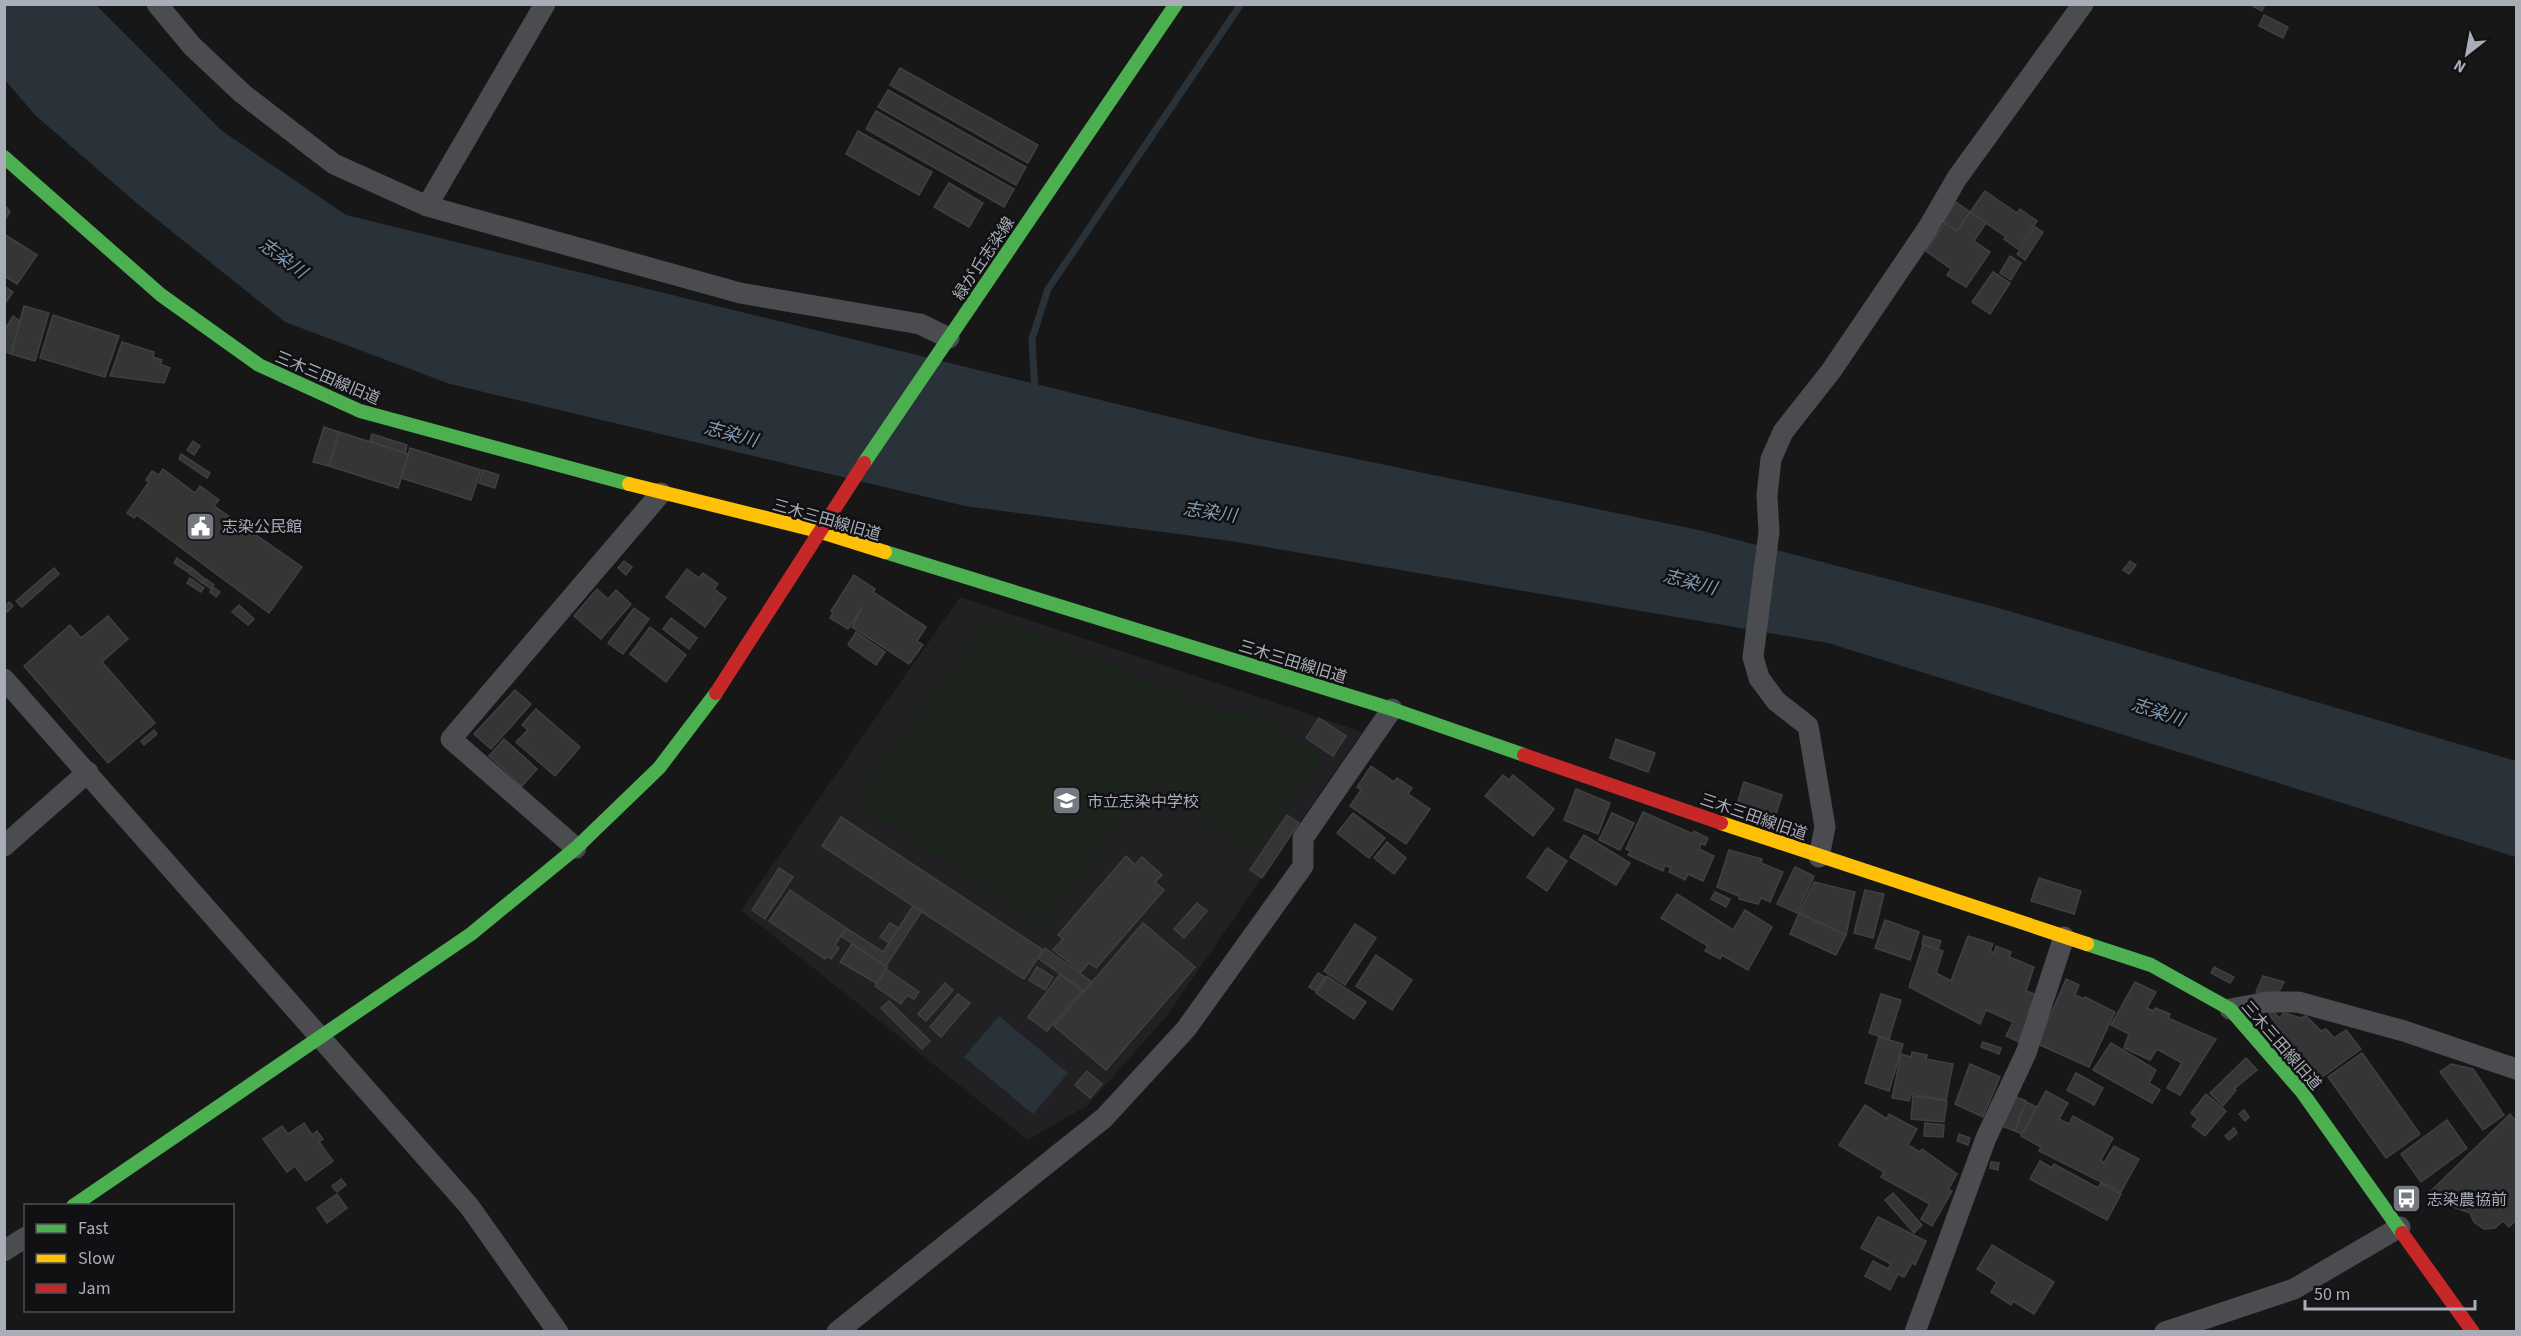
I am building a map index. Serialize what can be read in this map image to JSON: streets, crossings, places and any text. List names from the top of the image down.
{
  "streets": {
    "street": ["緑が丘志染線", "三木三田線旧道"]
  },
  "crossings": [
    ["緑が丘志染線", "三木三田線旧道"]
  ],
  "water": ["志染川"],
  "places": {
    "public building": ["志染公民館"],
    "school or university": ["市立志染中学校"],
    "bus stop": ["志染農協前"]
  },
  "legend": ["Fast", "Slow", "Jam"],
  "scale_bar": "50 m",
  "north": "bottom left"
}
